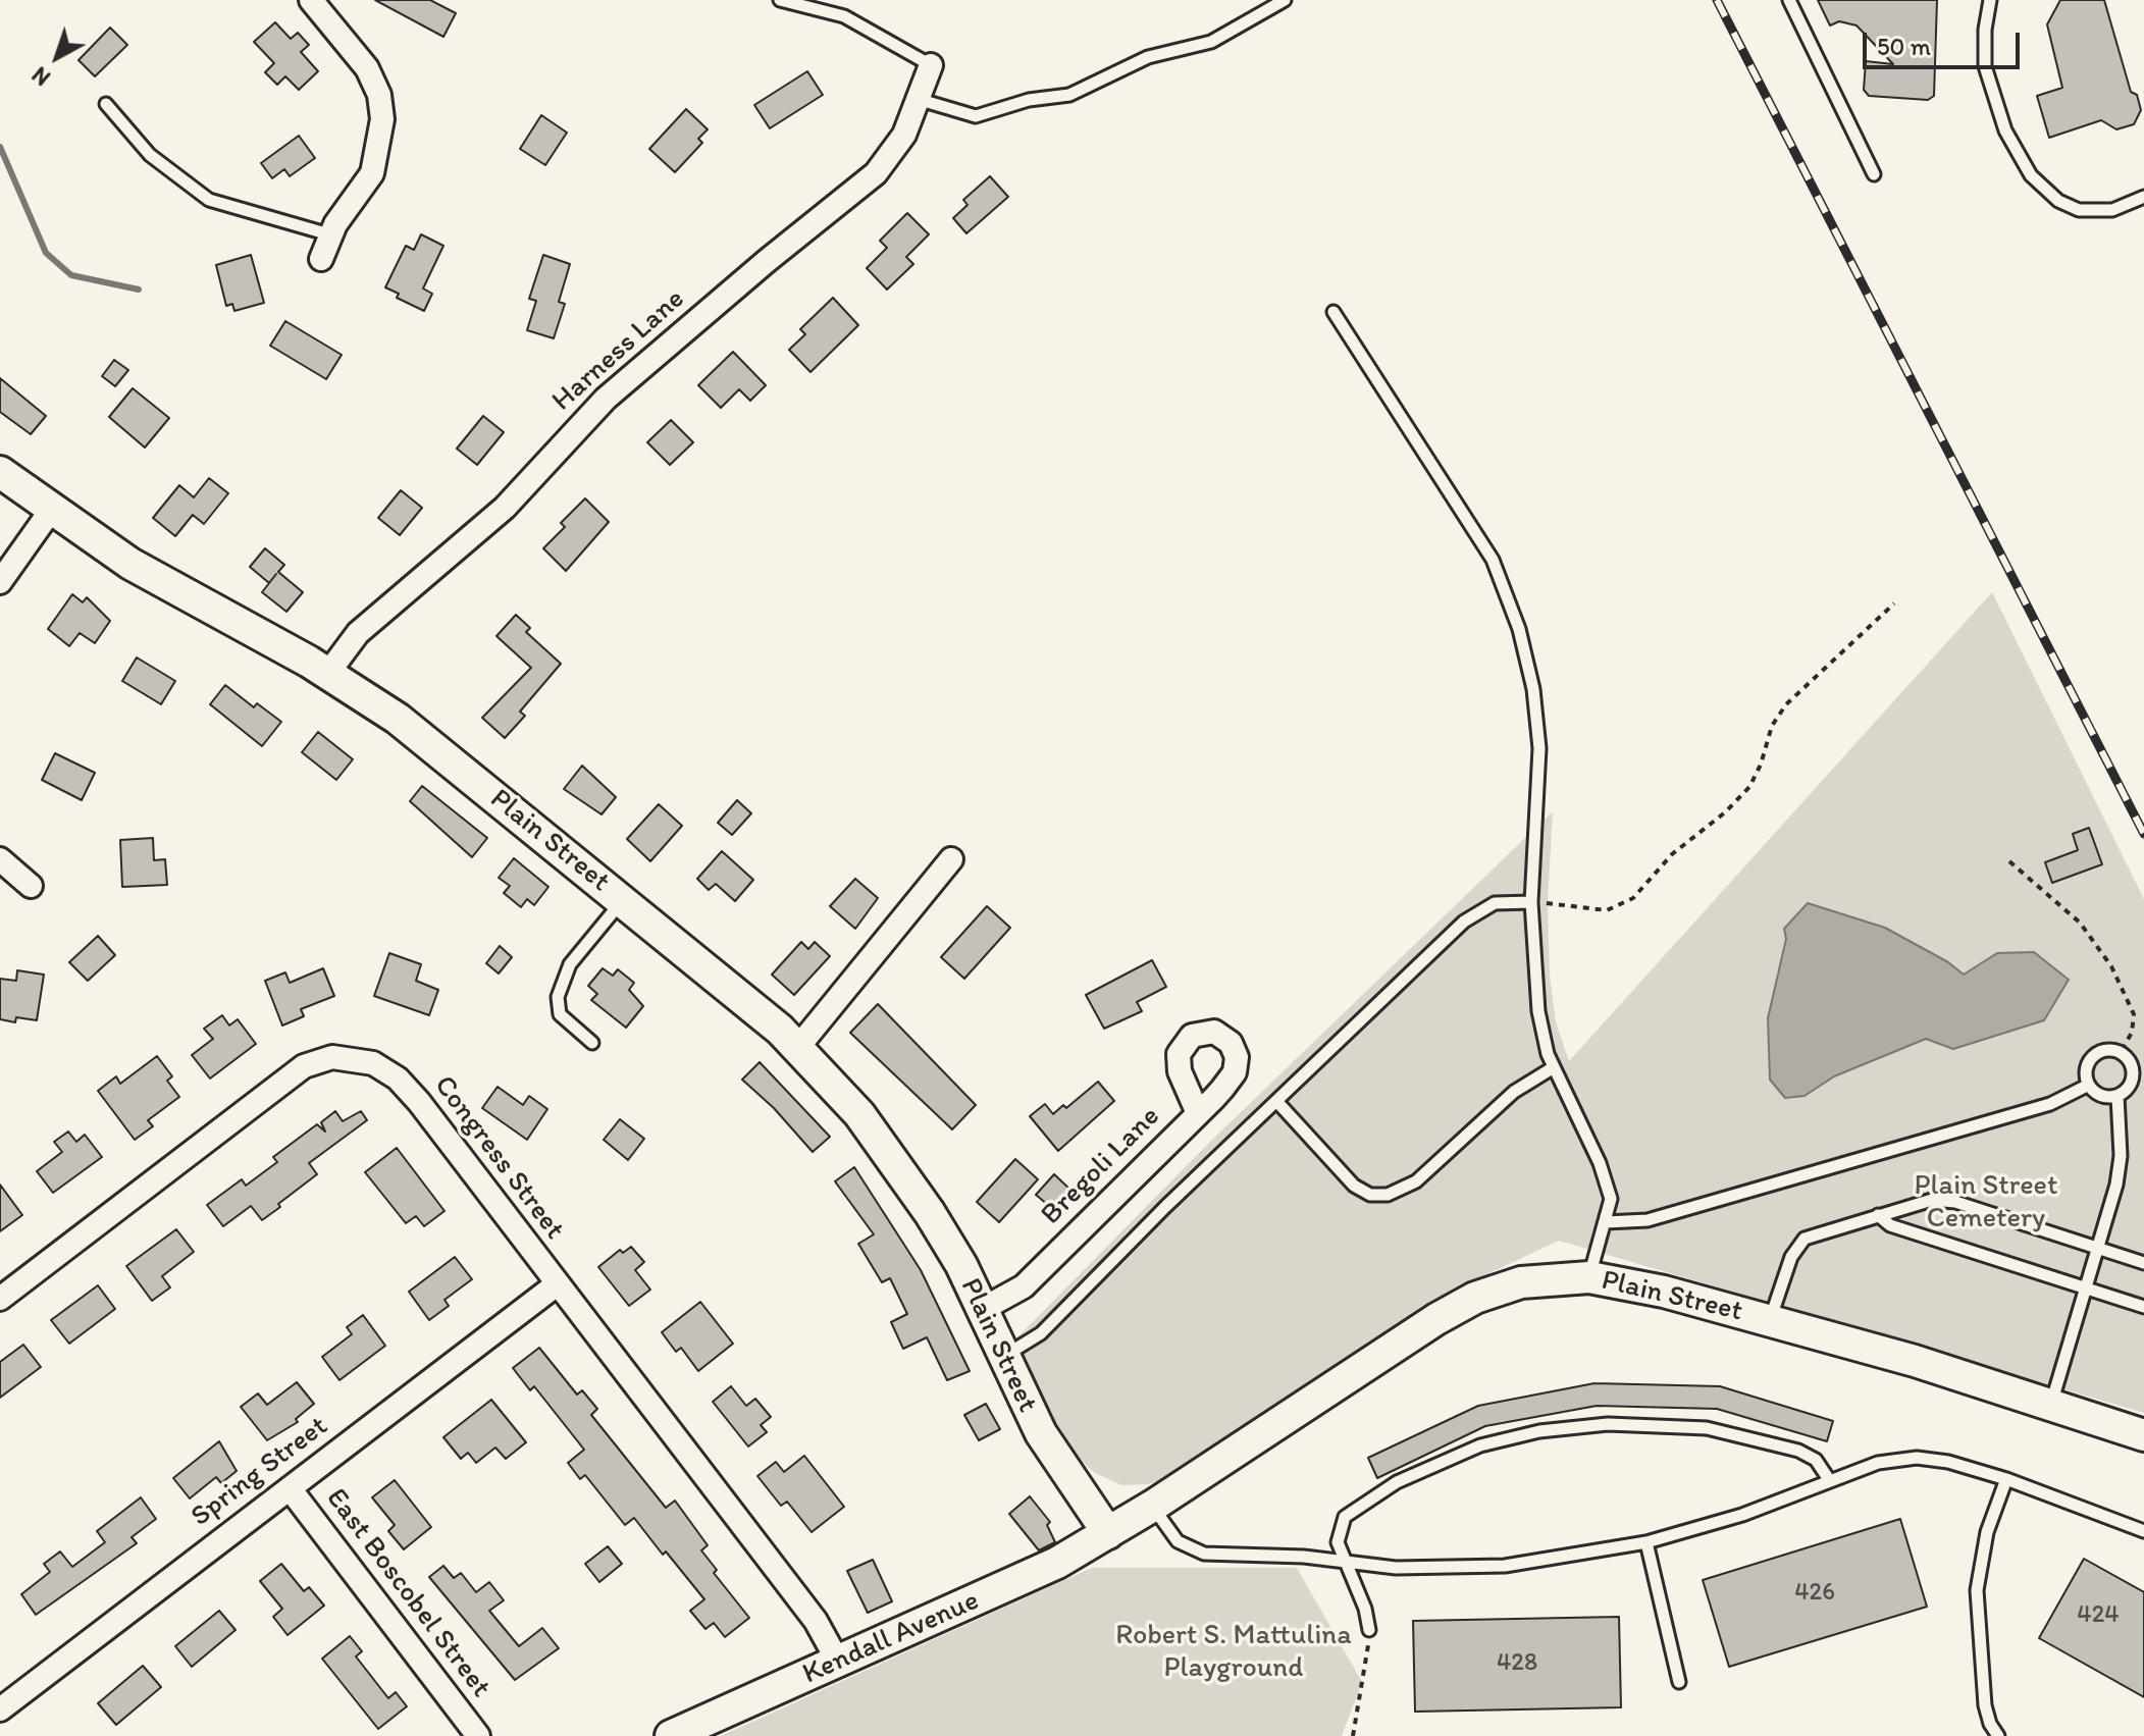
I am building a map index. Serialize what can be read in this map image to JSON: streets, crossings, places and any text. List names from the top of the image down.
{
  "streets": {
    "street": [
      "Harness Lane",
      "Plain Street",
      "Congress Street",
      "Bregoli Lane",
      "Spring Street",
      "East Boscobel Street",
      "Kendall Avenue"
    ]
  },
  "crossings": [
    ["Harness Lane", "Plain Street"],
    ["Plain Street", "Bregoli Lane"],
    ["Plain Street", "Kendall Avenue"],
    ["Congress Street", "Spring Street"],
    ["Congress Street", "Kendall Avenue"],
    ["Spring Street", "East Boscobel Street"]
  ],
  "parks": ["Plain Street Cemetery", "Robert S. Mattulina Playground"],
  "house_numbers": ["426", "424", "428"],
  "scale_bar": "50 m",
  "north": "bottom left"
}
